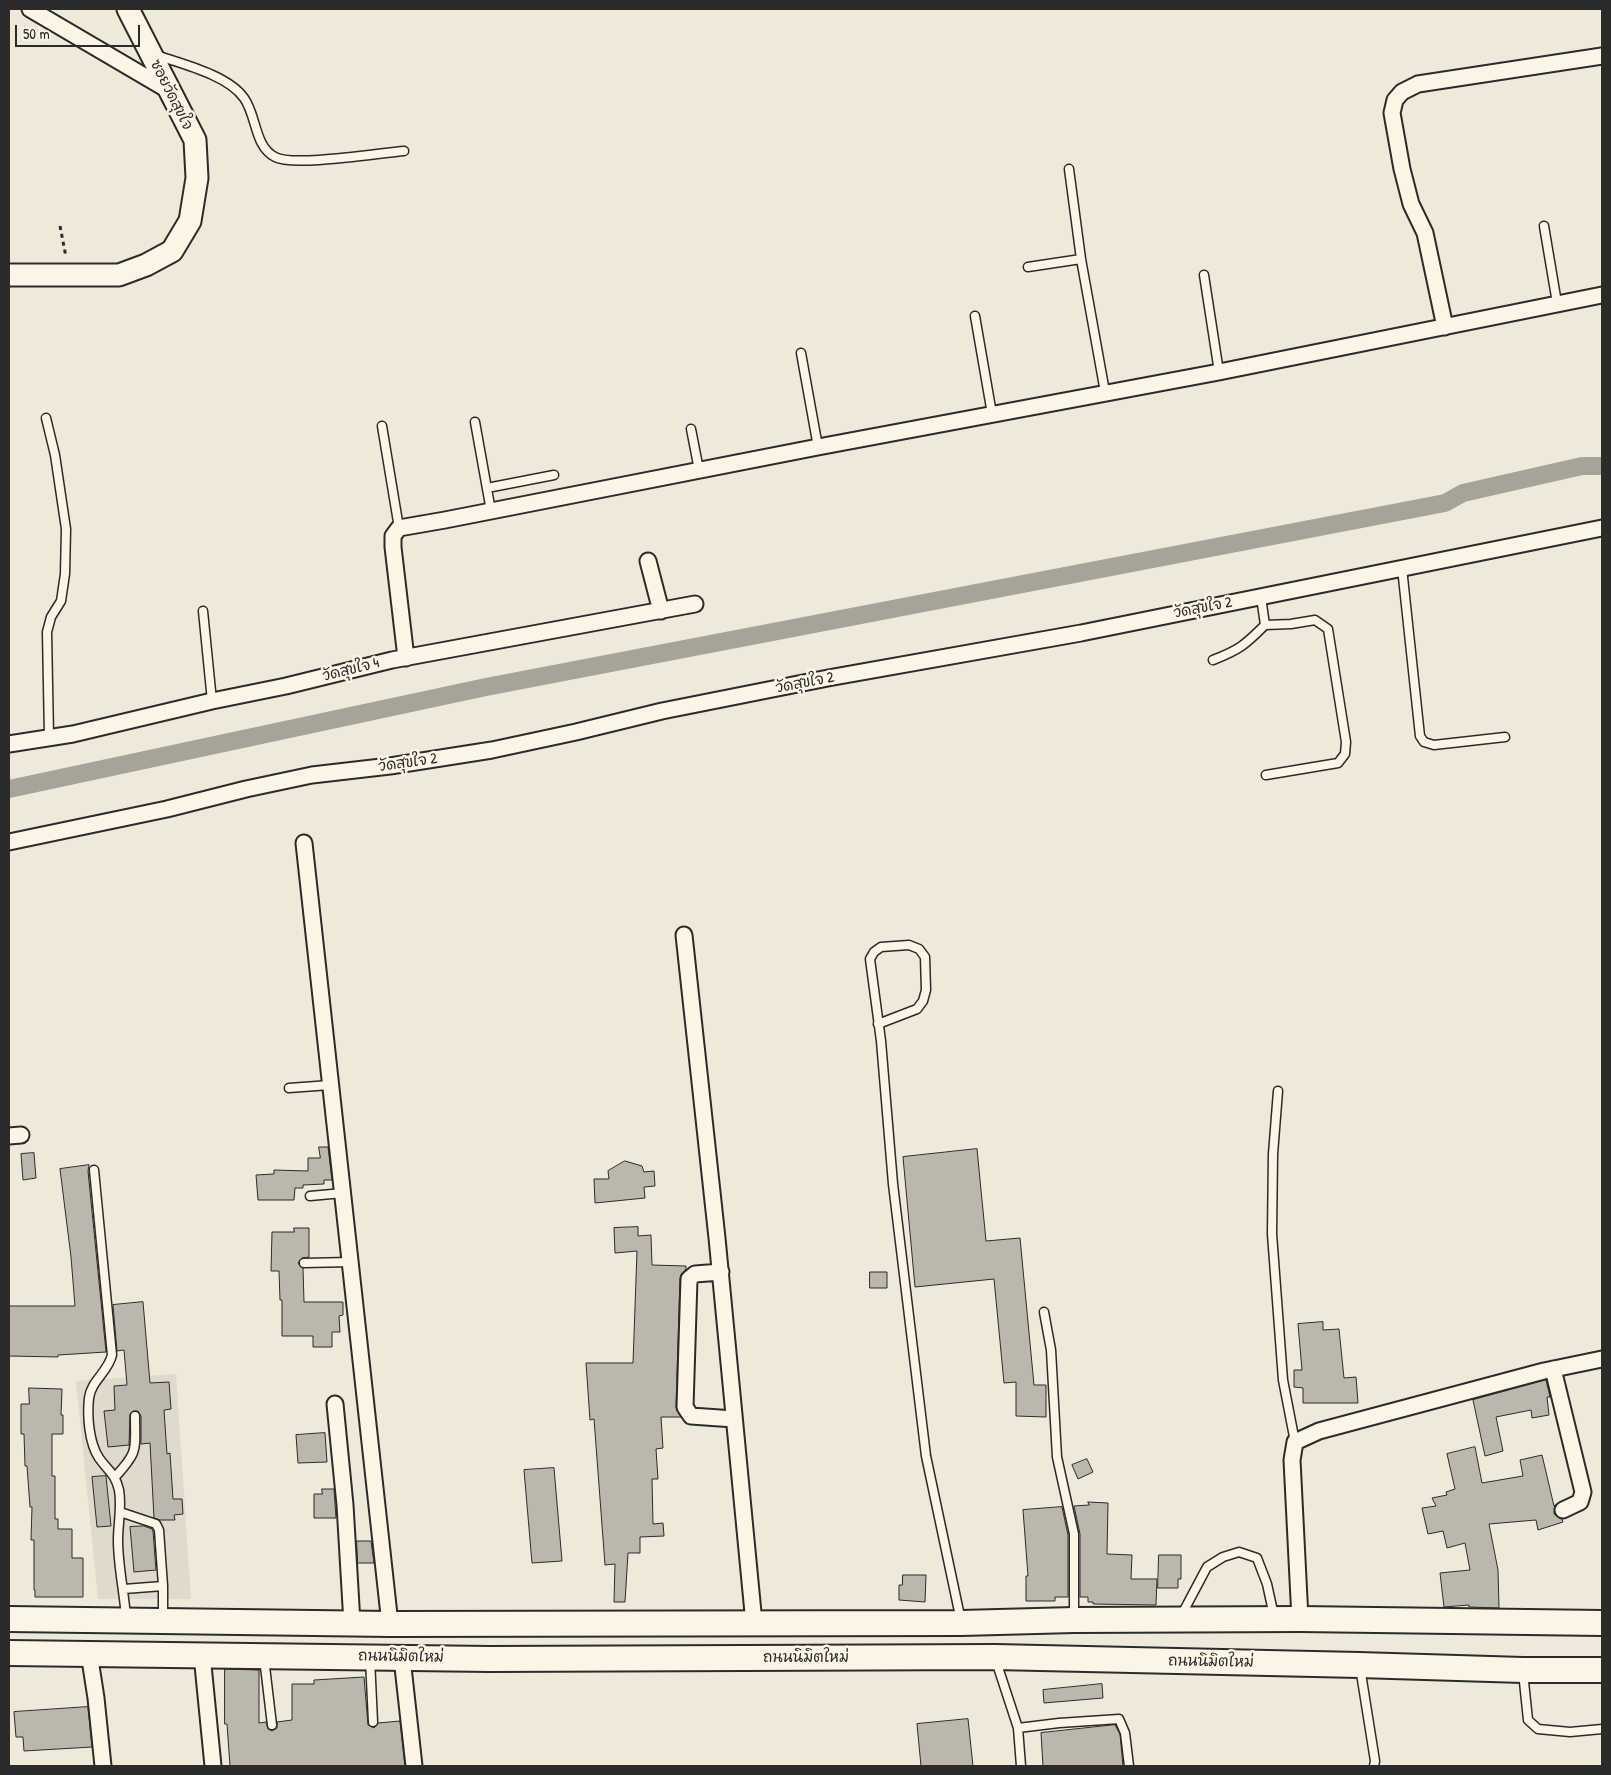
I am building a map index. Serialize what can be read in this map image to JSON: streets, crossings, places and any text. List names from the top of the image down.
{
  "streets": {
    "main road": ["ถนนนิมิตใหม่"],
    "street": ["ซอยวัดสุขใจ", "วัดสุขใจ 2", "วัดสุขใจ 4"]
  },
  "scale_bar": "50 m"
}
